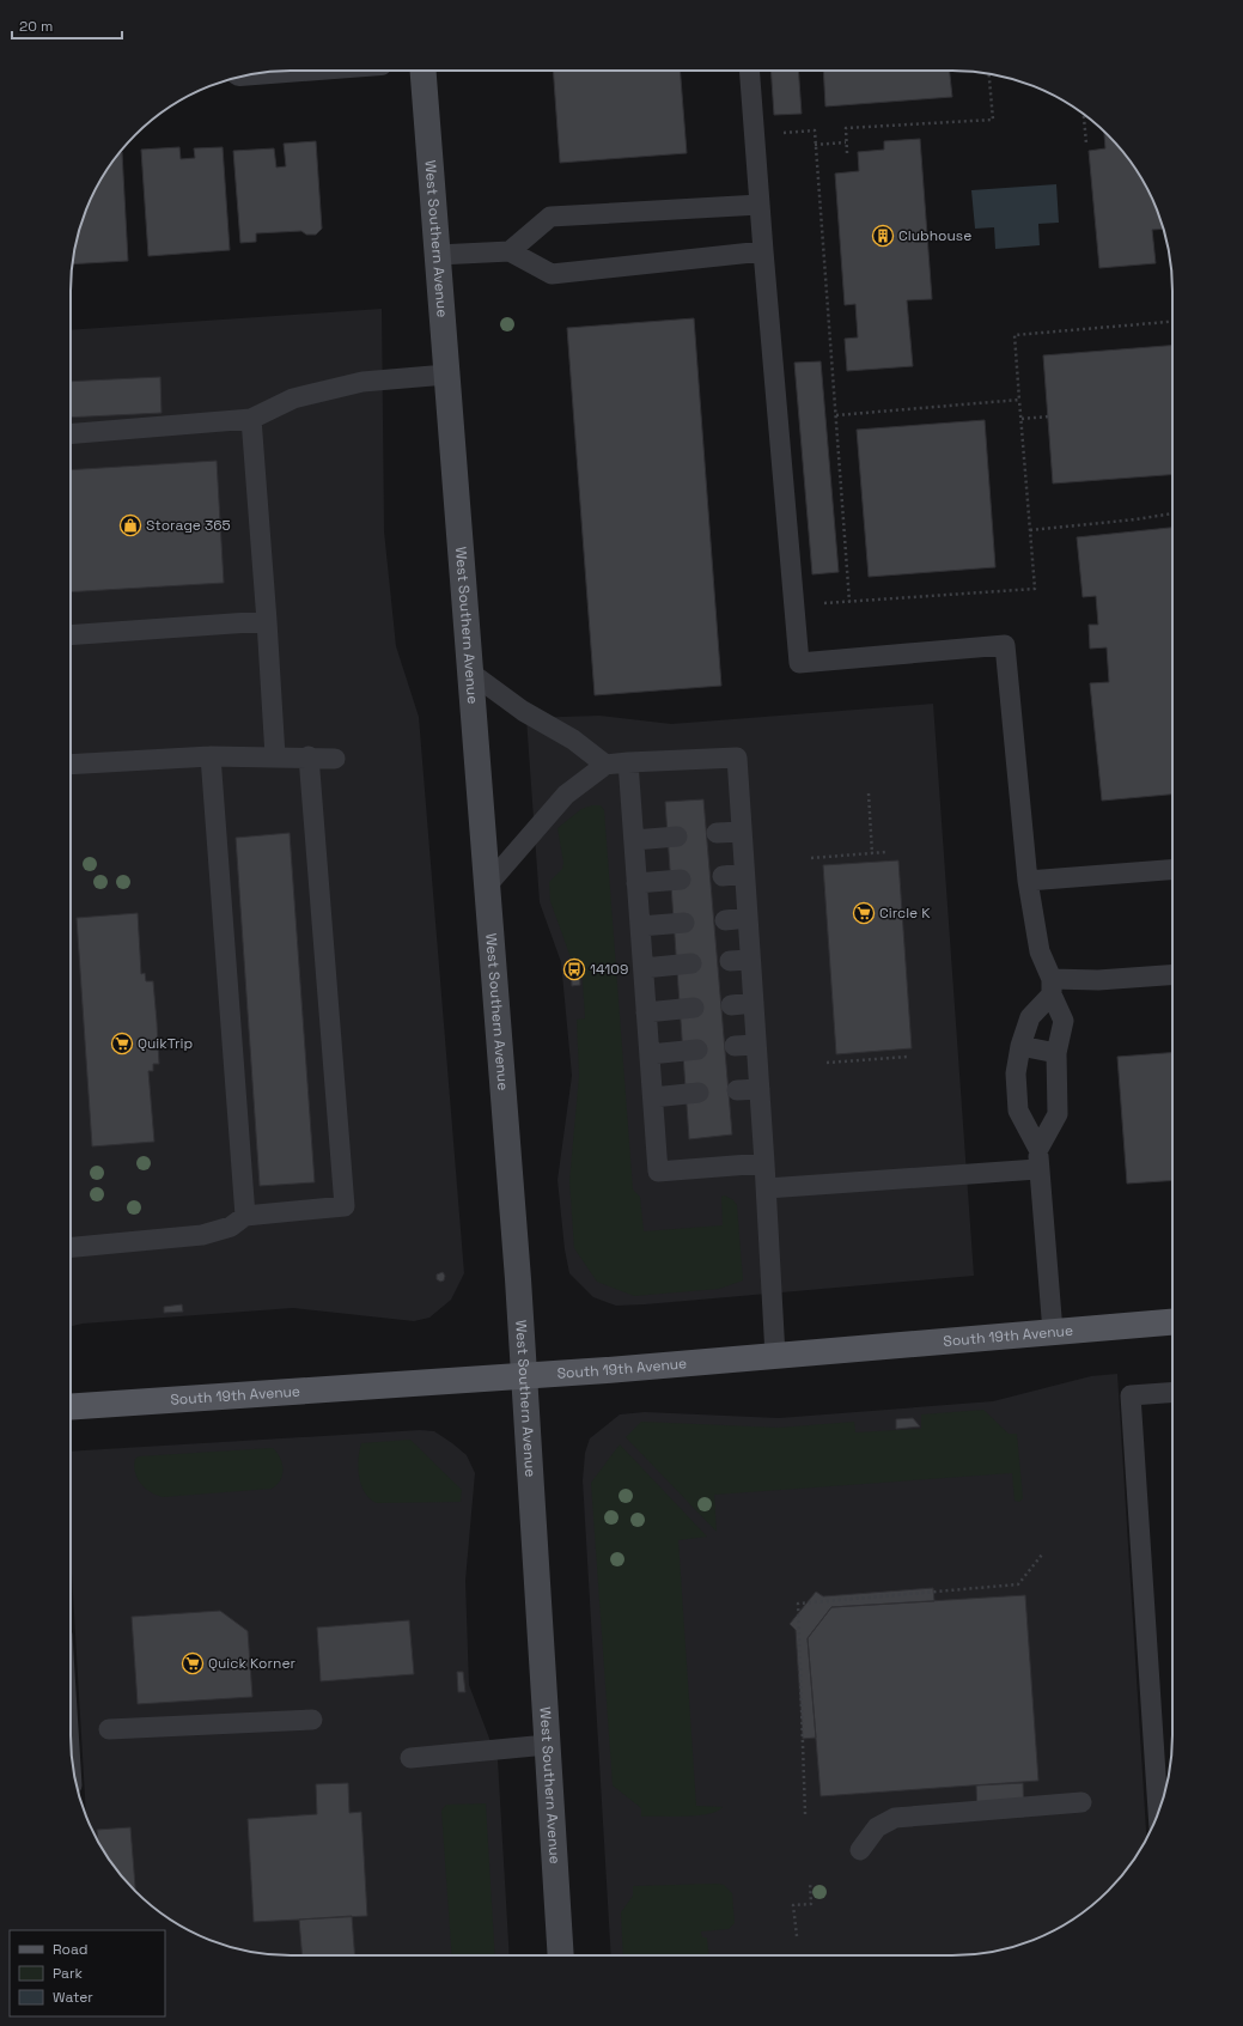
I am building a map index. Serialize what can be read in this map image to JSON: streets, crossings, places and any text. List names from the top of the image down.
{
  "streets": {
    "main road": ["West Southern Avenue", "South 19th Avenue"]
  },
  "crossings": [
    ["West Southern Avenue", "South 19th Avenue"]
  ],
  "places": {
    "building": ["Clubhouse"],
    "shop": ["Storage 365"],
    "supermarket": ["Circle K", "QuikTrip", "Quick Korner"],
    "bus stop": ["14109"]
  },
  "legend": ["Road", "Park", "Water"],
  "scale_bar": "20 m"
}
